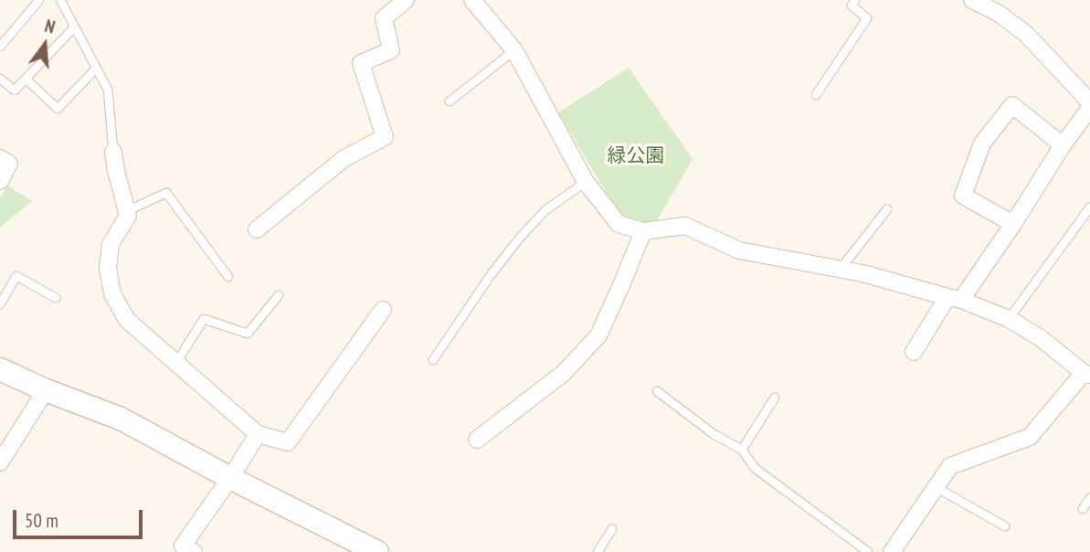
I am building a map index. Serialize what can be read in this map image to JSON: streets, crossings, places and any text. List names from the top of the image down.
{
  "parks": ["緑公園"],
  "scale_bar": "50 m",
  "north": "top"
}
